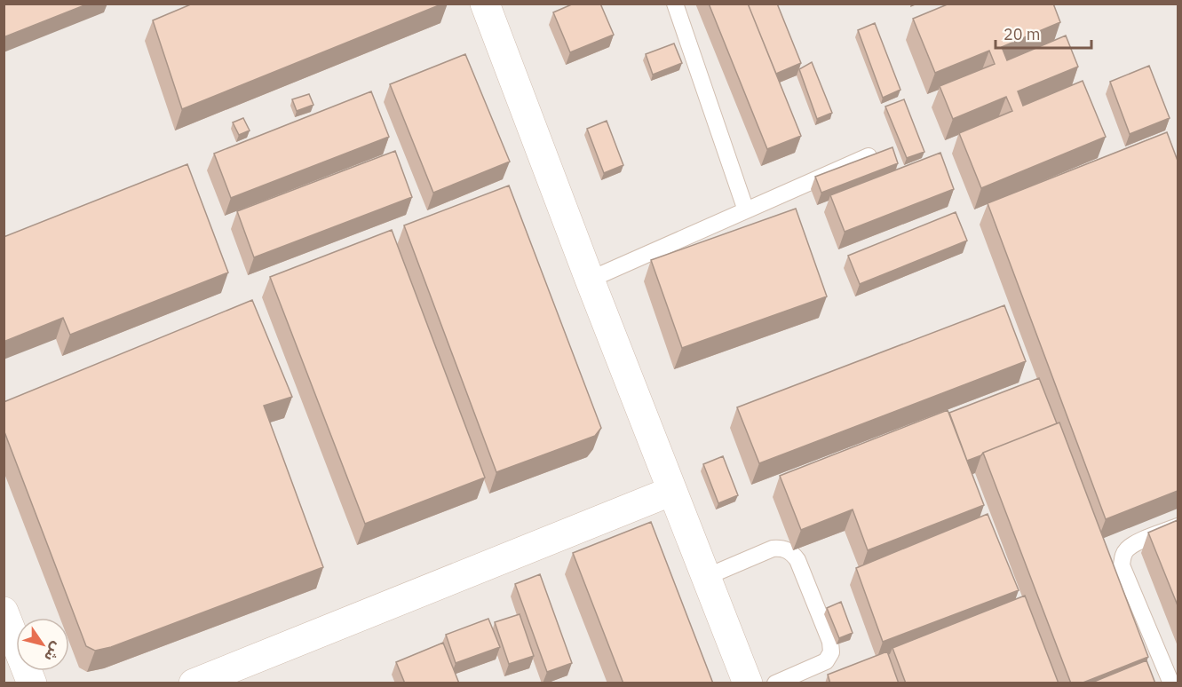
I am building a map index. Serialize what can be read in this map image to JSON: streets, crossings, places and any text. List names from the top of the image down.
{
  "scale_bar": "20 m",
  "north": "bottom right"
}
